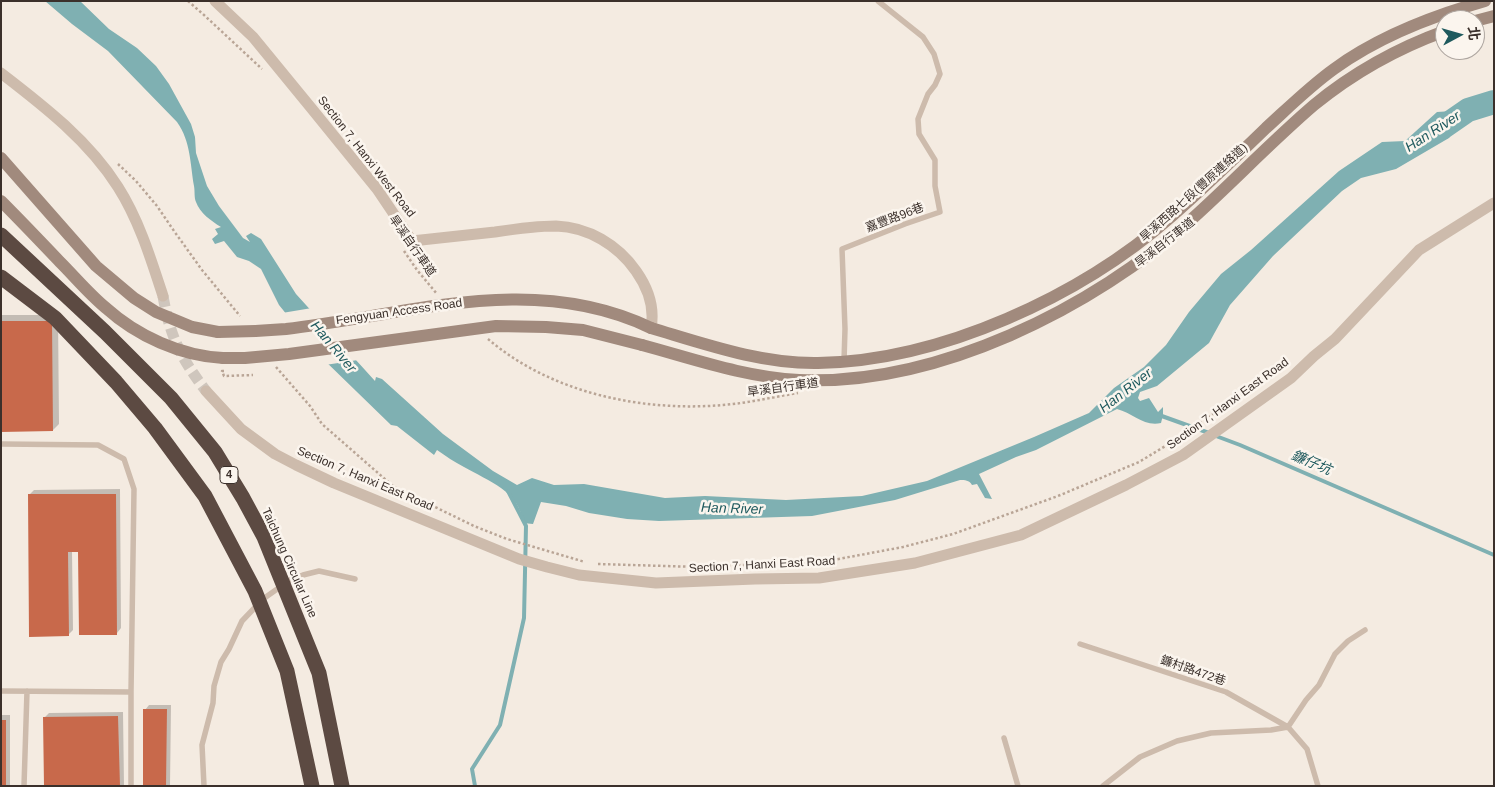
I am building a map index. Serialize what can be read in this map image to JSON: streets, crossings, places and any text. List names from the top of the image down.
{
  "streets": {
    "highway": ["4", "Taichung Circular Line"],
    "street": [
      "Section 7, Hanxi West Road",
      "旱溪西路七段(豐原連絡道)",
      "Fengyuan Access Road",
      "Section 7, Hanxi East Road"
    ],
    "lane": ["嘉豐路96巷", "鐮村路472巷"],
    "path": ["旱溪自行車道"]
  },
  "crossings": [
    ["Section 7, Hanxi West Road", "旱溪西路七段(豐原連絡道)"],
    ["Section 7, Hanxi West Road", "Fengyuan Access Road"],
    ["旱溪西路七段(豐原連絡道)", "嘉豐路96巷"],
    ["旱溪西路七段(豐原連絡道)", "Fengyuan Access Road"]
  ],
  "water": ["Han River", "鐮仔坑"],
  "north": "right"
}
